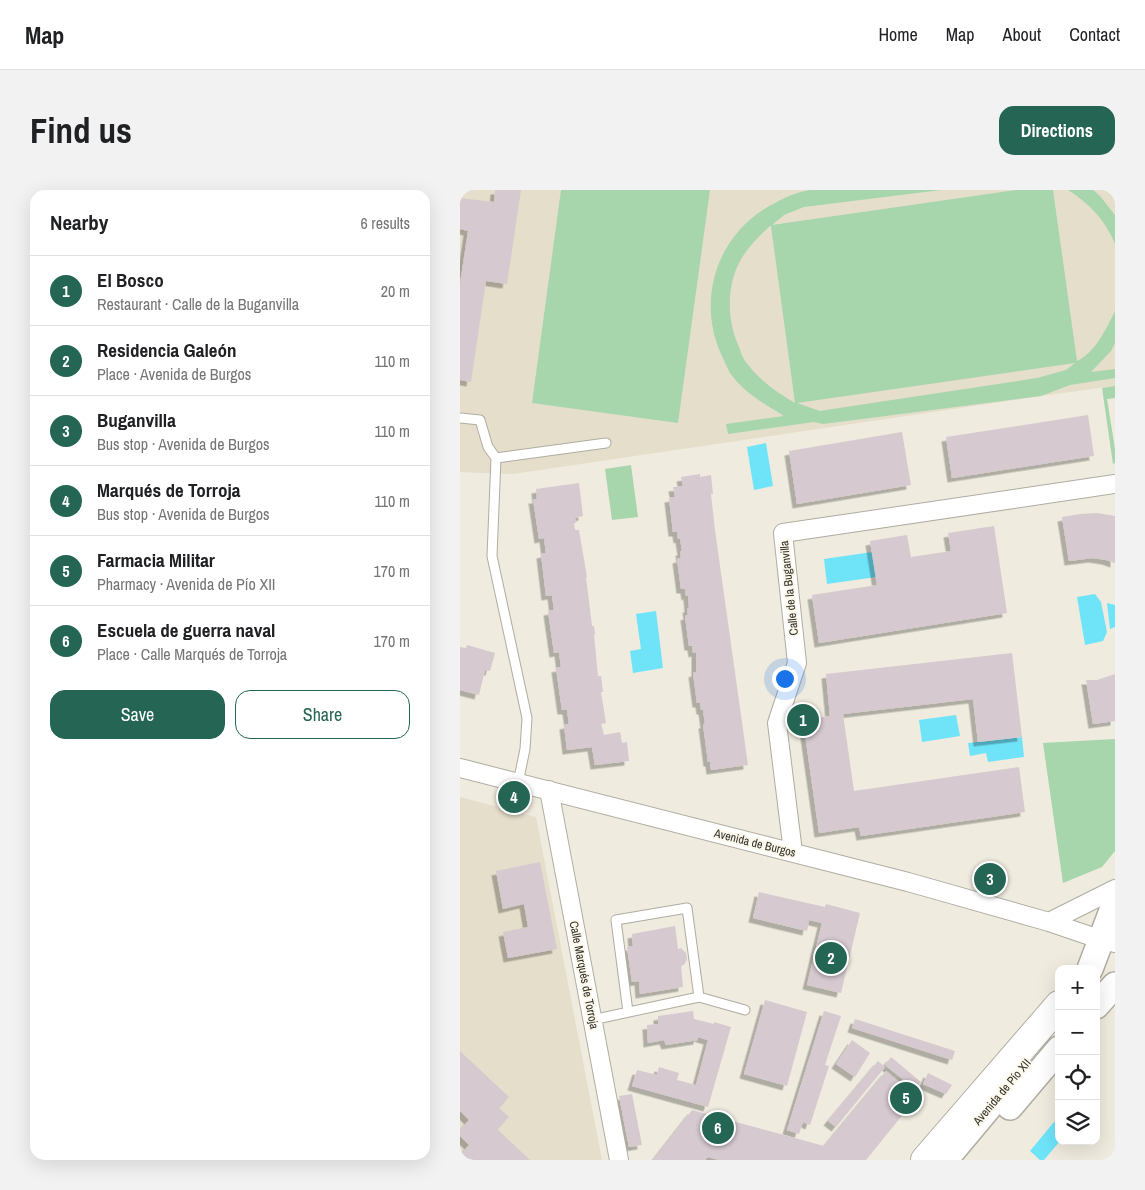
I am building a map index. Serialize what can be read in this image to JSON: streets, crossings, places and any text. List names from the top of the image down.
{
  "streets": {
    "main road": ["Avenida de Pío XII"],
    "street": ["Calle de la Buganvilla", "Avenida de Burgos", "Calle Marqués de Torroja"]
  },
  "crossings": [
    ["Calle de la Buganvilla", "Avenida de Burgos"],
    ["Avenida de Burgos", "Calle Marqués de Torroja"]
  ],
  "page": {
    "header": "Map",
    "nav": [
      "Home",
      "Map",
      "About",
      "Contact"
    ],
    "buttons": [
      "Directions",
      ["Save", "Share"]
    ],
    "title": "Find us",
    "heading": ["Nearby", "6 results"],
    "list": [
      {
        "mark": "1",
        "name": "El Bosco",
        "note": "Restaurant · Calle de la Buganvilla",
        "value": "20 m"
      },
      {
        "mark": "2",
        "name": "Residencia Galeón",
        "note": "Place · Avenida de Burgos",
        "value": "110 m"
      },
      {
        "mark": "3",
        "name": "Buganvilla",
        "note": "Bus stop · Avenida de Burgos",
        "value": "110 m"
      },
      {
        "mark": "4",
        "name": "Marqués de Torroja",
        "note": "Bus stop · Avenida de Burgos",
        "value": "110 m"
      },
      {
        "mark": "5",
        "name": "Farmacia Militar",
        "note": "Pharmacy · Avenida de Pío XII",
        "value": "170 m"
      },
      {
        "mark": "6",
        "name": "Escuela de guerra naval",
        "note": "Place · Calle Marqués de Torroja",
        "value": "170 m"
      }
    ],
    "pins": [
      "1",
      "4",
      "3",
      "2",
      "5",
      "6"
    ],
    "map_buttons": ["+", "−"]
  }
}
